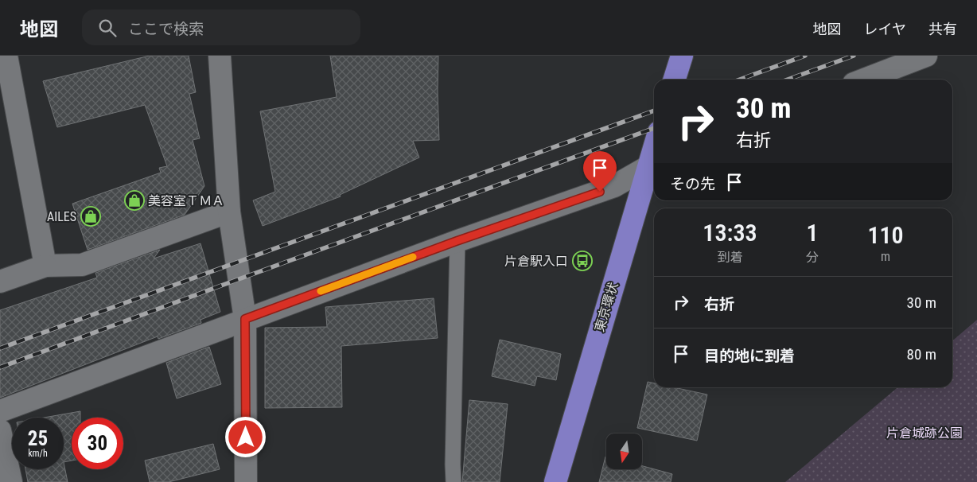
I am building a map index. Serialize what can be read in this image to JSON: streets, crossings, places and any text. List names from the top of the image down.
{
  "streets": {
    "highway": ["東京環状"]
  },
  "parks": ["片倉城跡公園"],
  "places": {
    "shop": ["美容室ＴＭＡ", "AILES"],
    "bus stop": ["片倉駅入口"]
  },
  "north": "bottom",
  "page": {
    "header": "地図",
    "search": "ここで検索",
    "nav": ["地図", "レイヤ", "共有"],
    "turn": ["30 m", "右折"],
    "then": "その先",
    "eta": [
      "13:33",
      "到着",
      "1",
      "分",
      "110",
      "m"
    ],
    "list": [
      {
        "name": "右折",
        "value": "30 m"
      },
      {
        "name": "目的地に到着",
        "value": "80 m"
      }
    ],
    "speed": "25 km/h",
    "limit": "30"
  }
}
